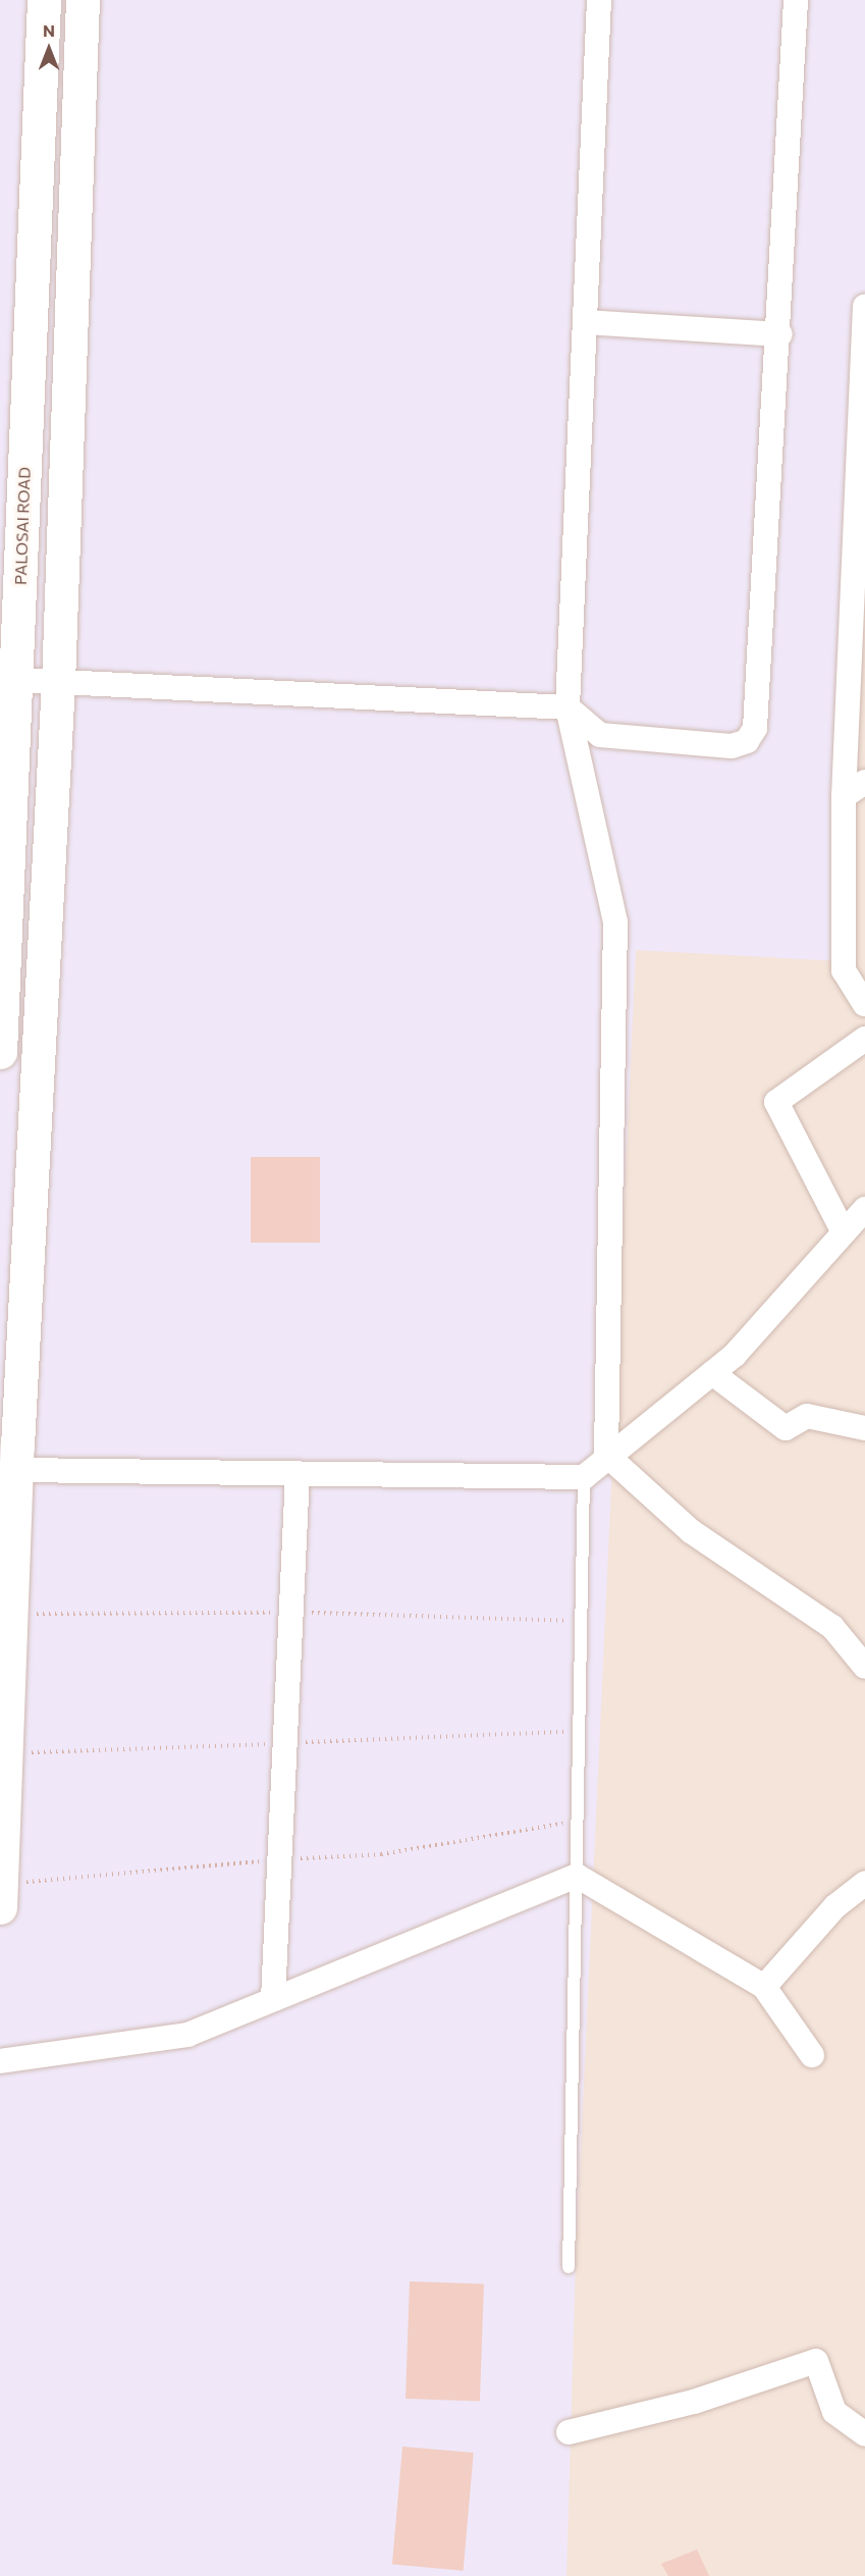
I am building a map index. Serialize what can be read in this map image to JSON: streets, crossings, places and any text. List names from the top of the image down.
{
  "streets": {
    "street": ["PALOSAI ROAD"]
  },
  "north": "top"
}
